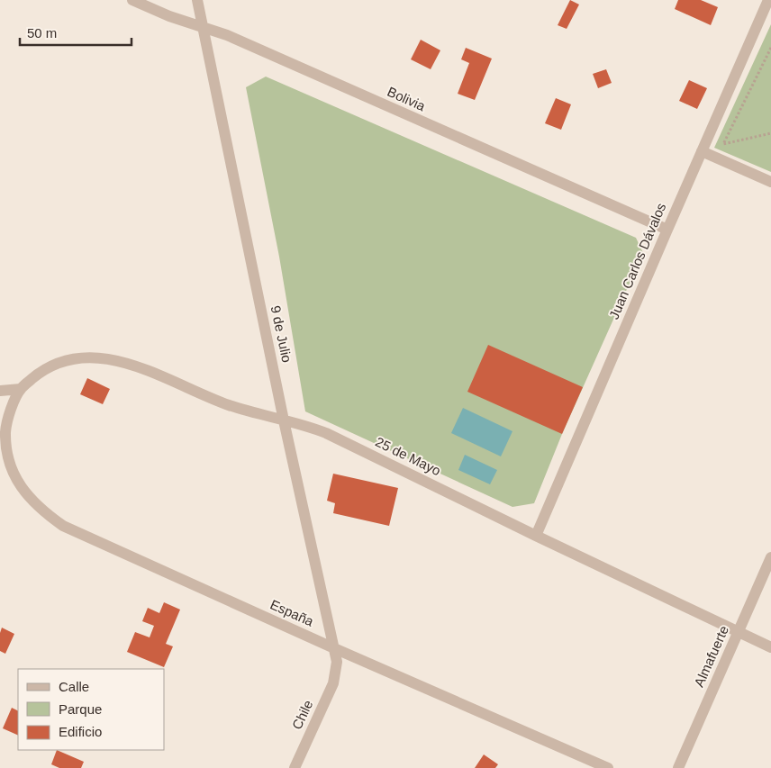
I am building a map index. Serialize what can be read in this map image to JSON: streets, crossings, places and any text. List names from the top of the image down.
{
  "streets": {
    "street": [
      "Bolivia",
      "Juan Carlos Dávalos",
      "9 de Julio",
      "25 de Mayo",
      "España",
      "Almafuerte",
      "Chile"
    ]
  },
  "crossings": [
    ["Bolivia", "Juan Carlos Dávalos"],
    ["Bolivia", "9 de Julio"],
    ["Juan Carlos Dávalos", "25 de Mayo"],
    ["9 de Julio", "25 de Mayo"],
    ["9 de Julio", "España"],
    ["9 de Julio", "Chile"],
    ["25 de Mayo", "España"],
    ["25 de Mayo", "Almafuerte"]
  ],
  "legend": ["Calle", "Parque", "Edificio"],
  "scale_bar": "50 m"
}
